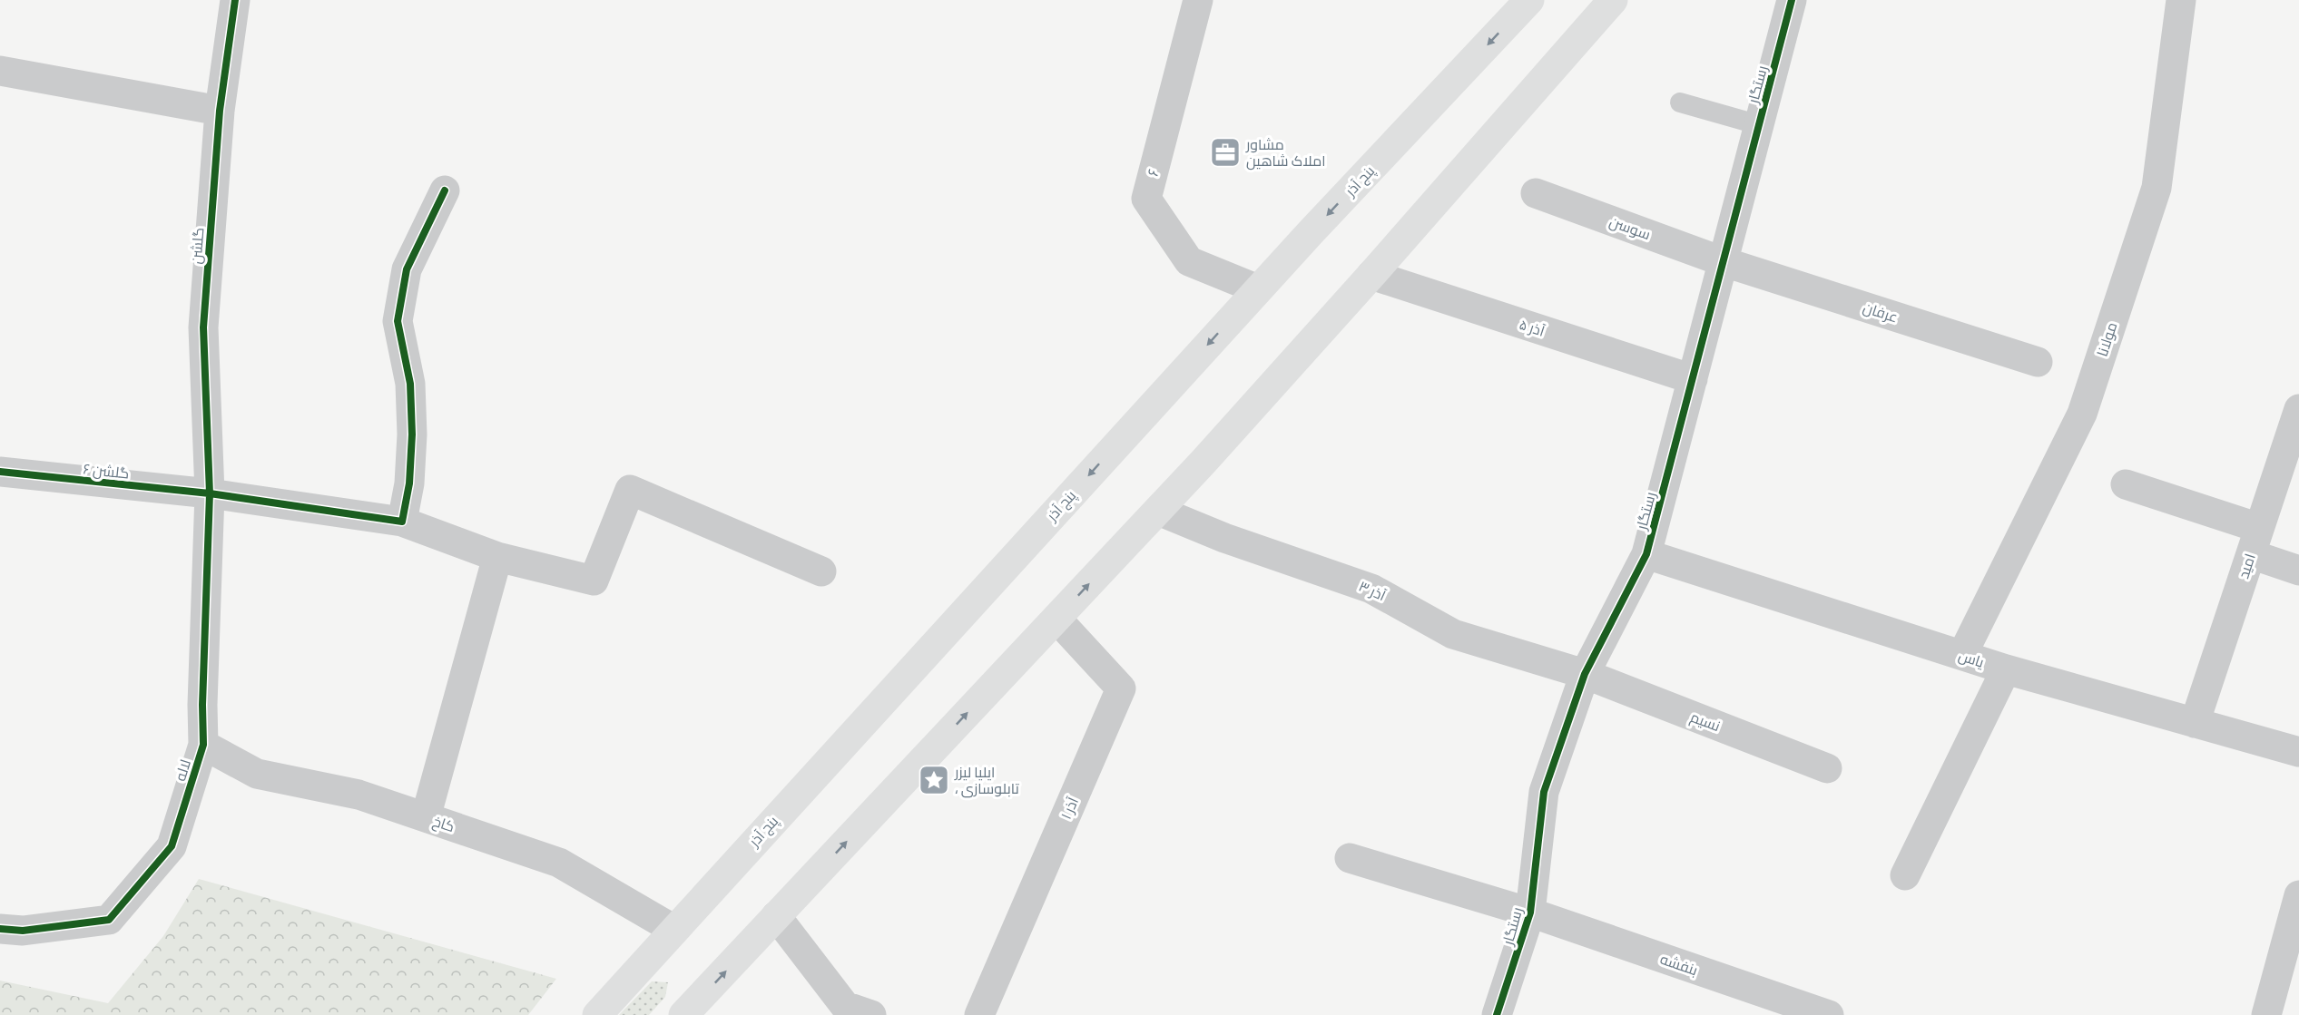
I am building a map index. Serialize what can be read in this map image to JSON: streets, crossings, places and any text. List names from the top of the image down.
{
  "streets": {
    "main road": ["پنج آذر"],
    "street": [
      "رستگار",
      "۶",
      "سوسن",
      "گلشن",
      "عرفان",
      "آذر ۵",
      "مولانا",
      "گلشن ۶",
      "امید",
      "آذر ۳",
      "یاس",
      "نسیم",
      "لاله",
      "آذر ۱",
      "کاخ",
      "بنفشه"
    ]
  },
  "crossings": [
    ["رستگار", "سوسن"],
    ["رستگار", "عرفان"],
    ["رستگار", "آذر ۵"],
    ["رستگار", "آذر ۳"],
    ["رستگار", "یاس"],
    ["رستگار", "نسیم"],
    ["رستگار", "بنفشه"],
    ["۶", "پنج آذر"],
    ["پنج آذر", "کاخ"],
    ["سوسن", "عرفان"],
    ["گلشن", "گلشن ۶"],
    ["گلشن", "لاله"],
    ["مولانا", "یاس"],
    ["گلشن ۶", "لاله"],
    ["امید", "یاس"],
    ["آذر ۳", "نسیم"],
    ["لاله", "کاخ"]
  ],
  "places": {
    "office": ["مشاور املاک شاهین"],
    "place": ["ایلیا لیزر ، تابلوسازی"]
  }
}
